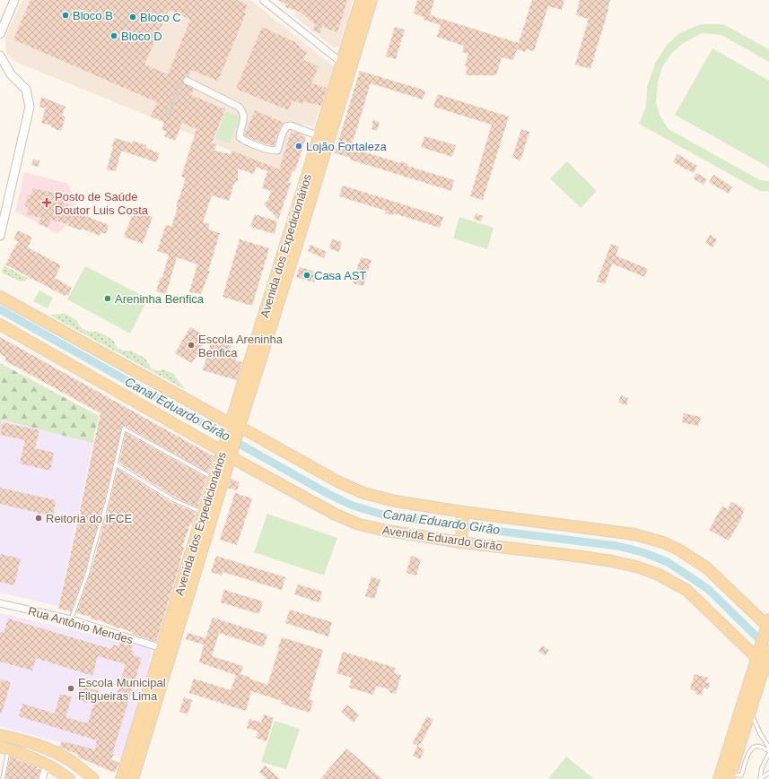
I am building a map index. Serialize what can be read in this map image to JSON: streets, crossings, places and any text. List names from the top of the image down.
{
  "streets": {
    "main road": ["Avenida dos Expedicionários", "Avenida Eduardo Girão"],
    "street": ["Rua Antônio Mendes"]
  },
  "crossings": [
    ["Avenida dos Expedicionários", "Avenida Eduardo Girão"],
    ["Avenida dos Expedicionários", "Rua Antônio Mendes"]
  ],
  "water": ["Canal Eduardo Girão"],
  "places": {
    "other": [
      "Bloco B",
      "Bloco C",
      "Bloco D",
      "Lojão Fortaleza",
      "Casa AST",
      "Areninha Benfica",
      "Escola Areninha Benfica",
      "Reitoria do IFCE",
      "Escola Municipal Filgueiras Lima"
    ],
    "health": ["Posto de Saúde Doutor Luis Costa"]
  }
}
